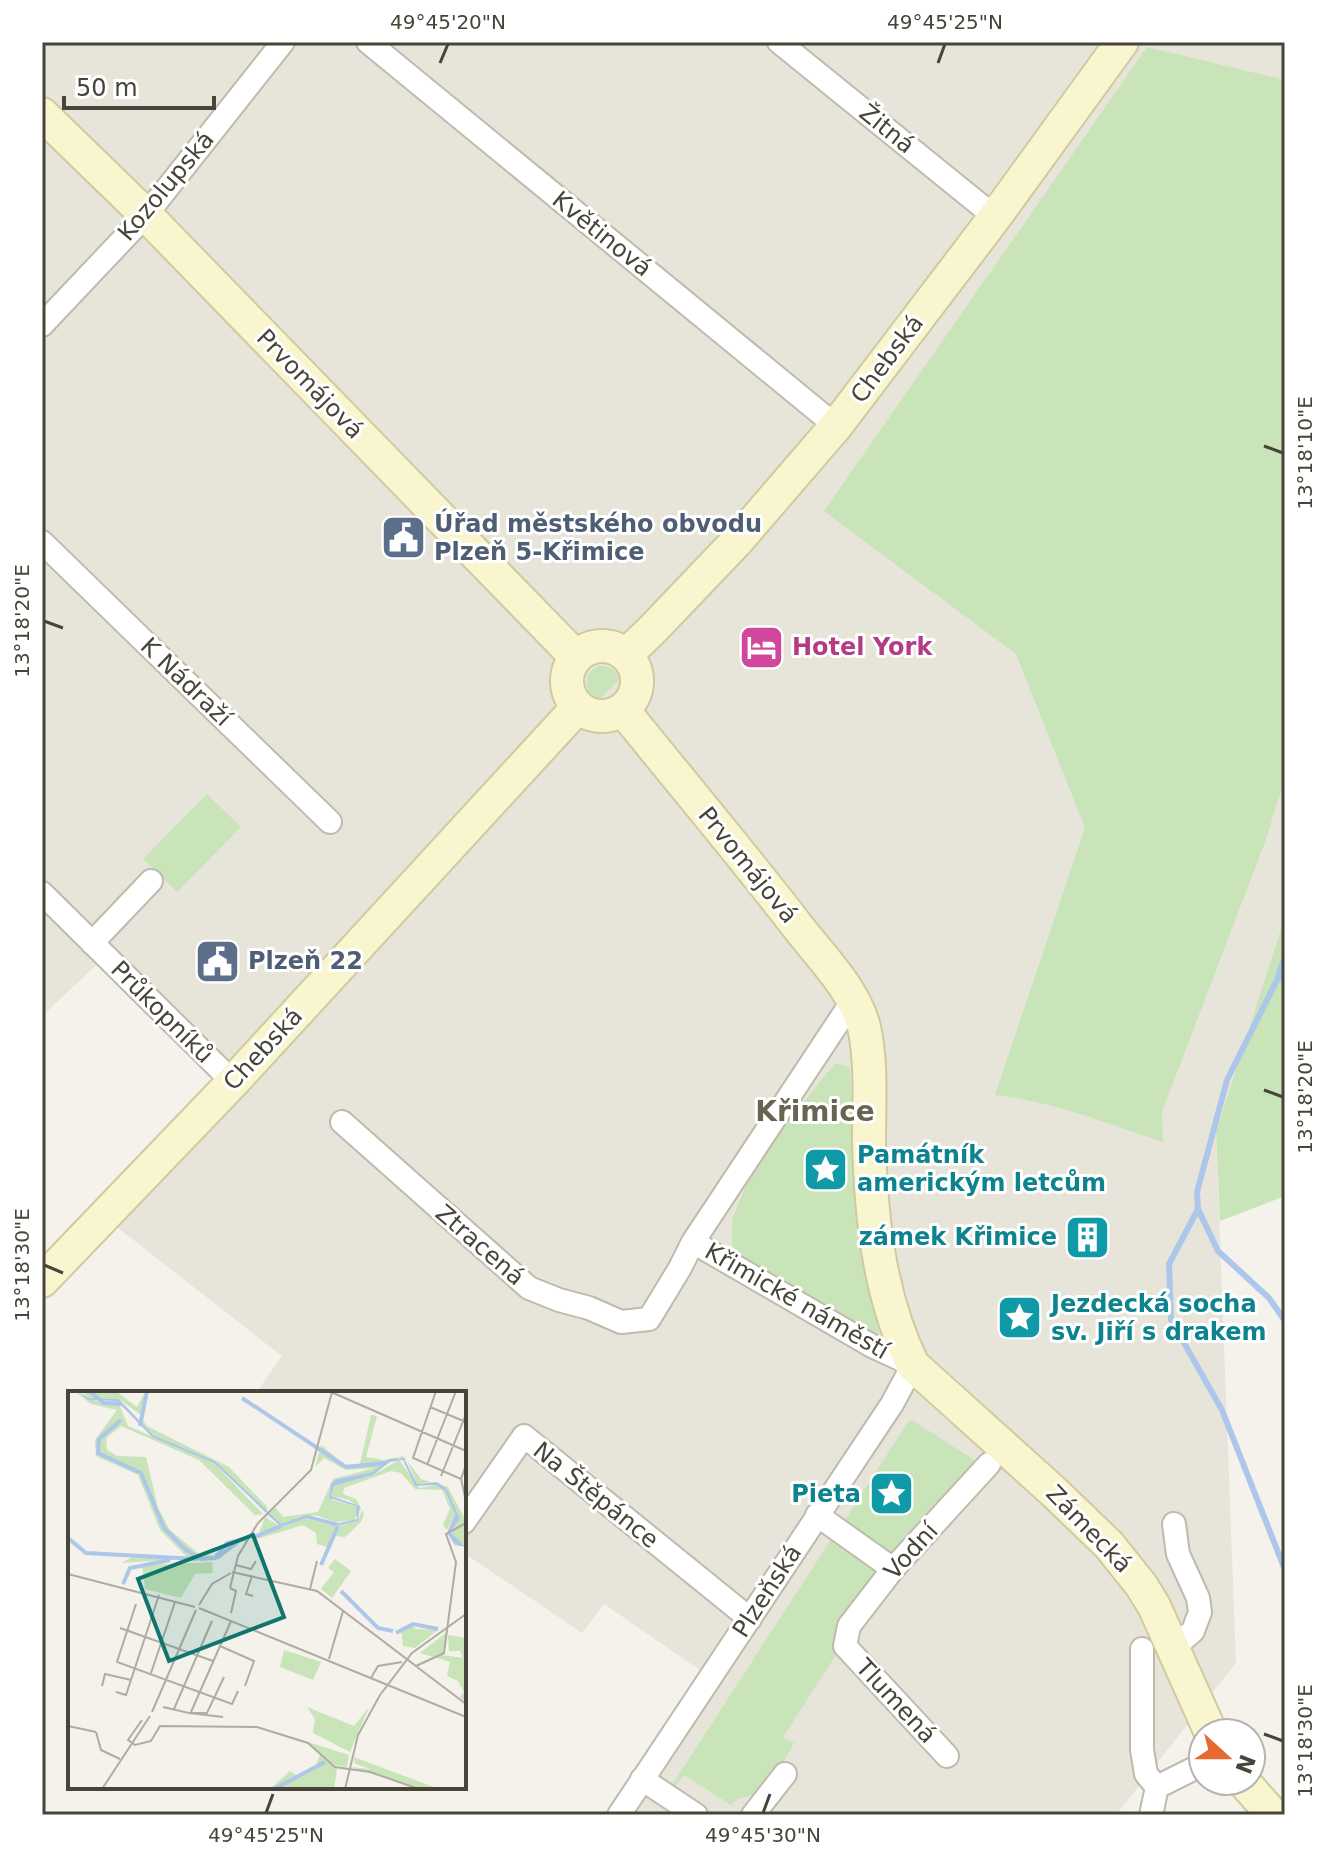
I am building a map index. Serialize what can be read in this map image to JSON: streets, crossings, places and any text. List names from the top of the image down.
{
  "streets": {
    "street": [
      "Žitná",
      "Kozolupská",
      "Květinová",
      "Chebská",
      "Prvomájová",
      "K Nádraží",
      "Průkopníků",
      "Ztracená",
      "Křimické náměstí",
      "Na Štěpánce",
      "Zámecká",
      "Vodní",
      "Plzeňská",
      "Tlumená"
    ]
  },
  "crossings": [
    ["Žitná", "Chebská"],
    ["Kozolupská", "Prvomájová"],
    ["Květinová", "Chebská"],
    ["Chebská", "Prvomájová"],
    ["Chebská", "Průkopníků"],
    ["Prvomájová", "Křimické náměstí"],
    ["Ztracená", "Křimické náměstí"],
    ["Křimické náměstí", "Zámecká"],
    ["Křimické náměstí", "Plzeňská"],
    ["Na Štěpánce", "Plzeňská"],
    ["Zámecká", "Plzeňská"],
    ["Vodní", "Tlumená"]
  ],
  "districts": ["Křimice"],
  "places": {
    "public building": ["Úřad městského obvodu Plzeň 5-Křimice", "Plzeň 22"],
    "hotel": ["Hotel York"],
    "place": ["Památník americkým letcům", "Jezdecká socha sv. Jiří s drakem", "Pieta"],
    "building": ["zámek Křimice"]
  },
  "scale_bar": "50 m",
  "north": "right",
  "coordinates": [
    "49°45'20\"N",
    "49°45'25\"N",
    "13°18'10\"E",
    "13°18'20\"E",
    "13°18'30\"E",
    "49°45'30\"N"
  ]
}
